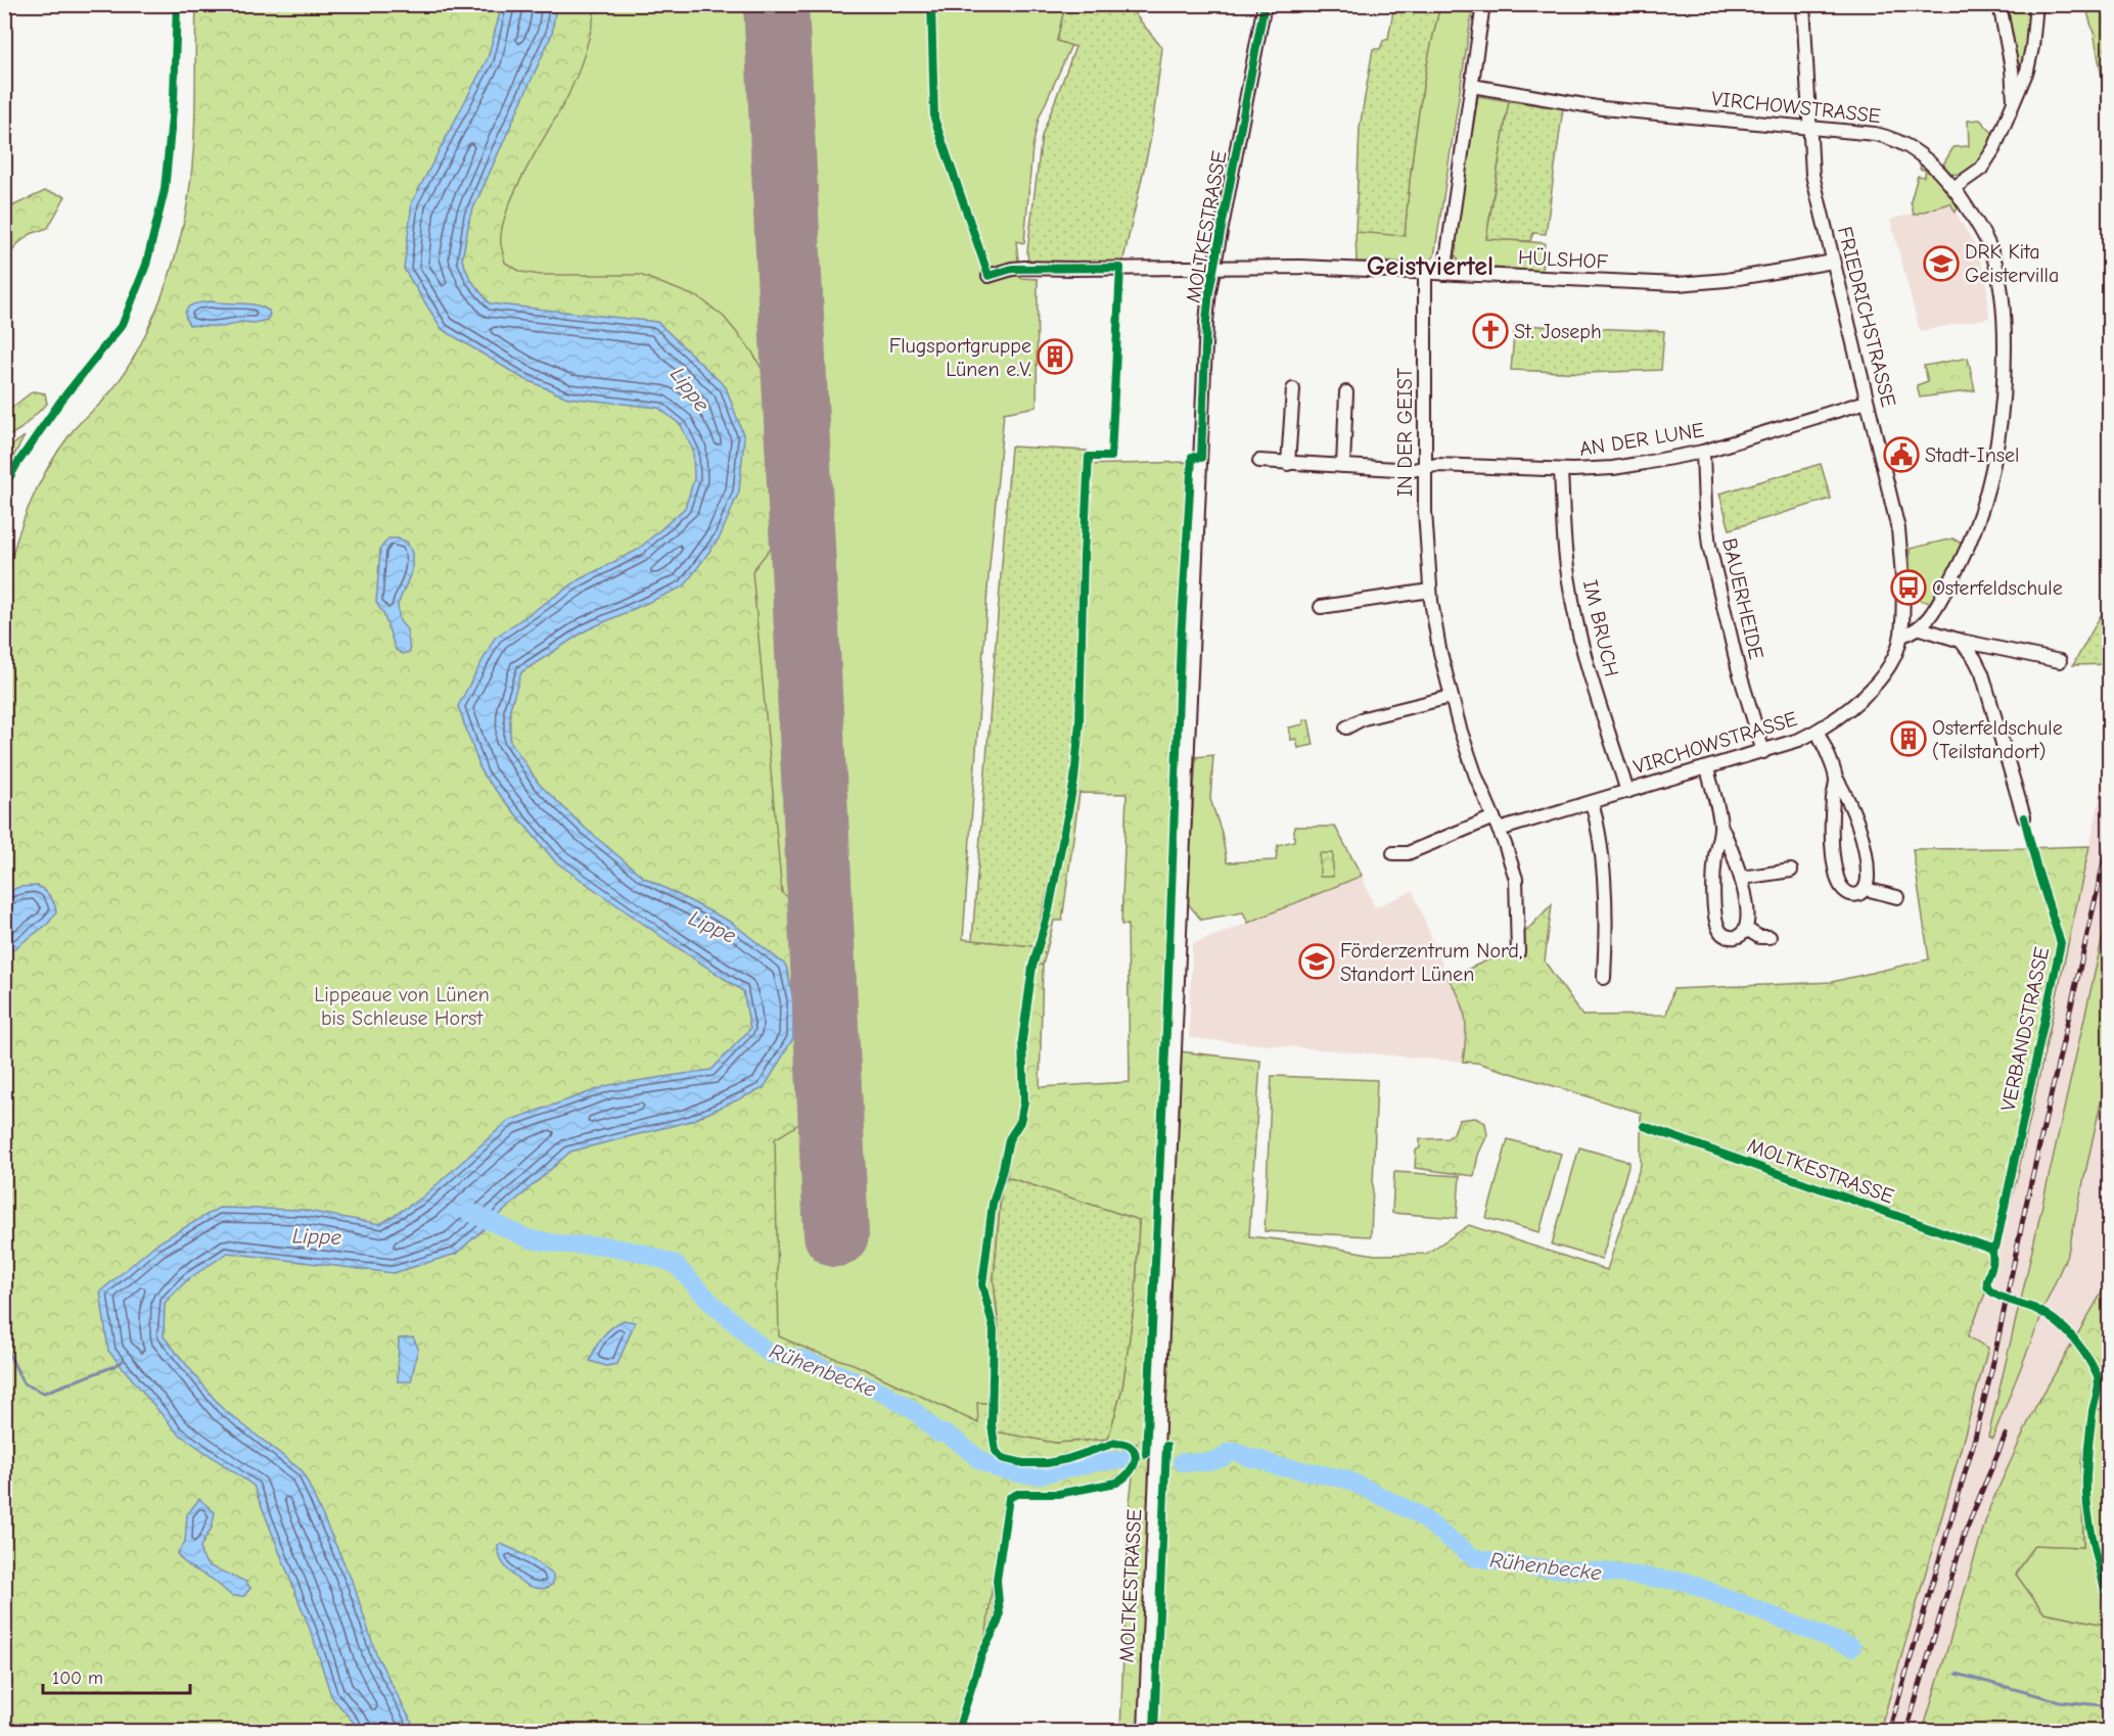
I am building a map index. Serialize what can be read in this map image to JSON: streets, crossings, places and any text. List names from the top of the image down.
{
  "streets": {
    "street": [
      "VIRCHOWSTRASSE",
      "MOLTKESTRASSE",
      "HÜLSHOF",
      "FRIEDRICHSTRASSE",
      "IN DER GEIST",
      "AN DER LUNE",
      "BAUERHEIDE",
      "IM BRUCH"
    ],
    "cycle path": ["VERBANDSTRASSE"]
  },
  "crossings": [
    ["VIRCHOWSTRASSE", "FRIEDRICHSTRASSE"],
    ["VIRCHOWSTRASSE", "IN DER GEIST"],
    ["VIRCHOWSTRASSE", "BAUERHEIDE"],
    ["VIRCHOWSTRASSE", "IM BRUCH"],
    ["MOLTKESTRASSE", "HÜLSHOF"],
    ["HÜLSHOF", "FRIEDRICHSTRASSE"],
    ["HÜLSHOF", "IN DER GEIST"],
    ["FRIEDRICHSTRASSE", "AN DER LUNE"],
    ["IN DER GEIST", "AN DER LUNE"],
    ["AN DER LUNE", "BAUERHEIDE"],
    ["AN DER LUNE", "IM BRUCH"]
  ],
  "districts": ["Geistviertel"],
  "water": ["Lippe", "Rühenbecke"],
  "parks": ["Lippeaue von Lünen bis Schleuse Horst"],
  "places": {
    "school or university": ["DRK Kita Geistervilla", "Förderzentrum Nord, Standort Lünen"],
    "church": ["St. Joseph"],
    "building": ["Flugsportgruppe Lünen e.V.", "Osterfeldschule (Teilstandort)"],
    "public building": ["Stadt-Insel"],
    "bus stop": ["Osterfeldschule"]
  },
  "scale_bar": "100 m"
}
